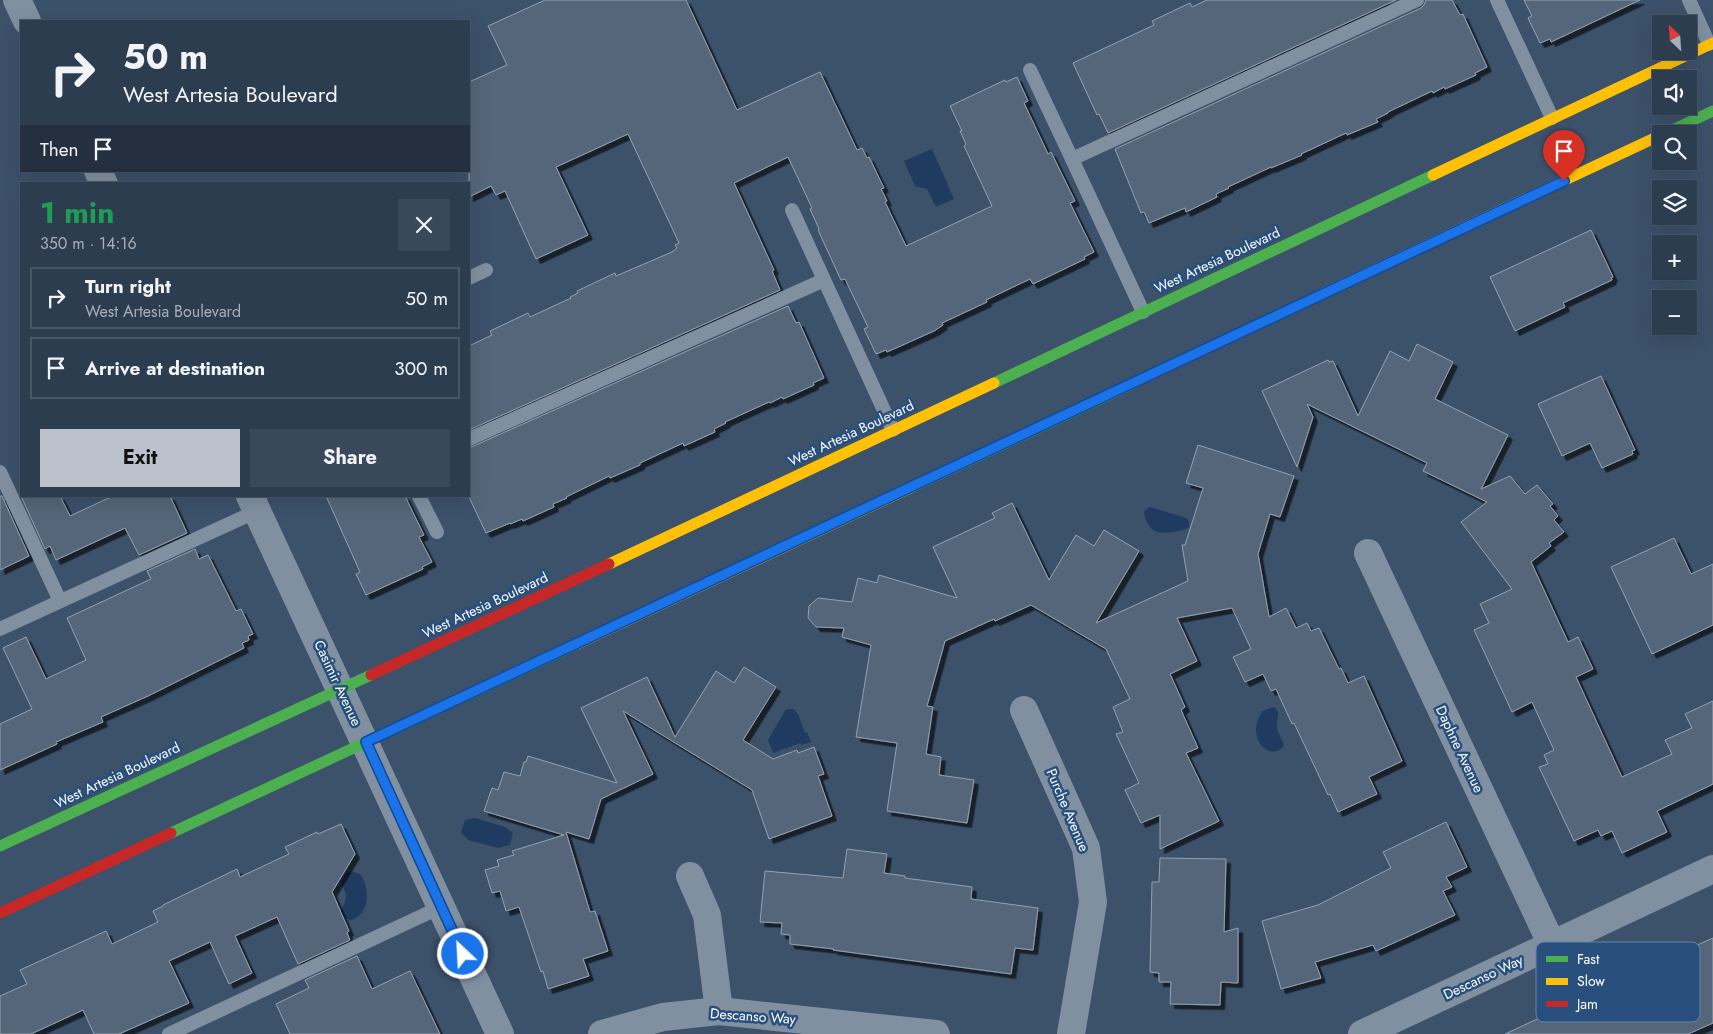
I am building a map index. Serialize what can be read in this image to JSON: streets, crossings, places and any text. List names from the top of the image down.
{
  "streets": {
    "main road": ["West Artesia Boulevard"],
    "street": [
      "Casimir Avenue",
      "Daphne Avenue",
      "Purche Avenue",
      "Descanso Way"
    ]
  },
  "crossings": [
    ["West Artesia Boulevard", "Casimir Avenue"]
  ],
  "legend": ["Fast", "Slow", "Jam"],
  "north": "top left",
  "page": {
    "map_buttons": ["+", "−"],
    "turn": ["50 m", "West Artesia Boulevard"],
    "then": "Then",
    "heading": ["1 min", "350 m · 14:16"],
    "list": [
      {
        "name": "Turn right",
        "note": "West Artesia Boulevard",
        "value": "50 m"
      },
      {
        "name": "Arrive at destination",
        "value": "300 m"
      }
    ],
    "buttons": ["Exit", "Share"]
  }
}
